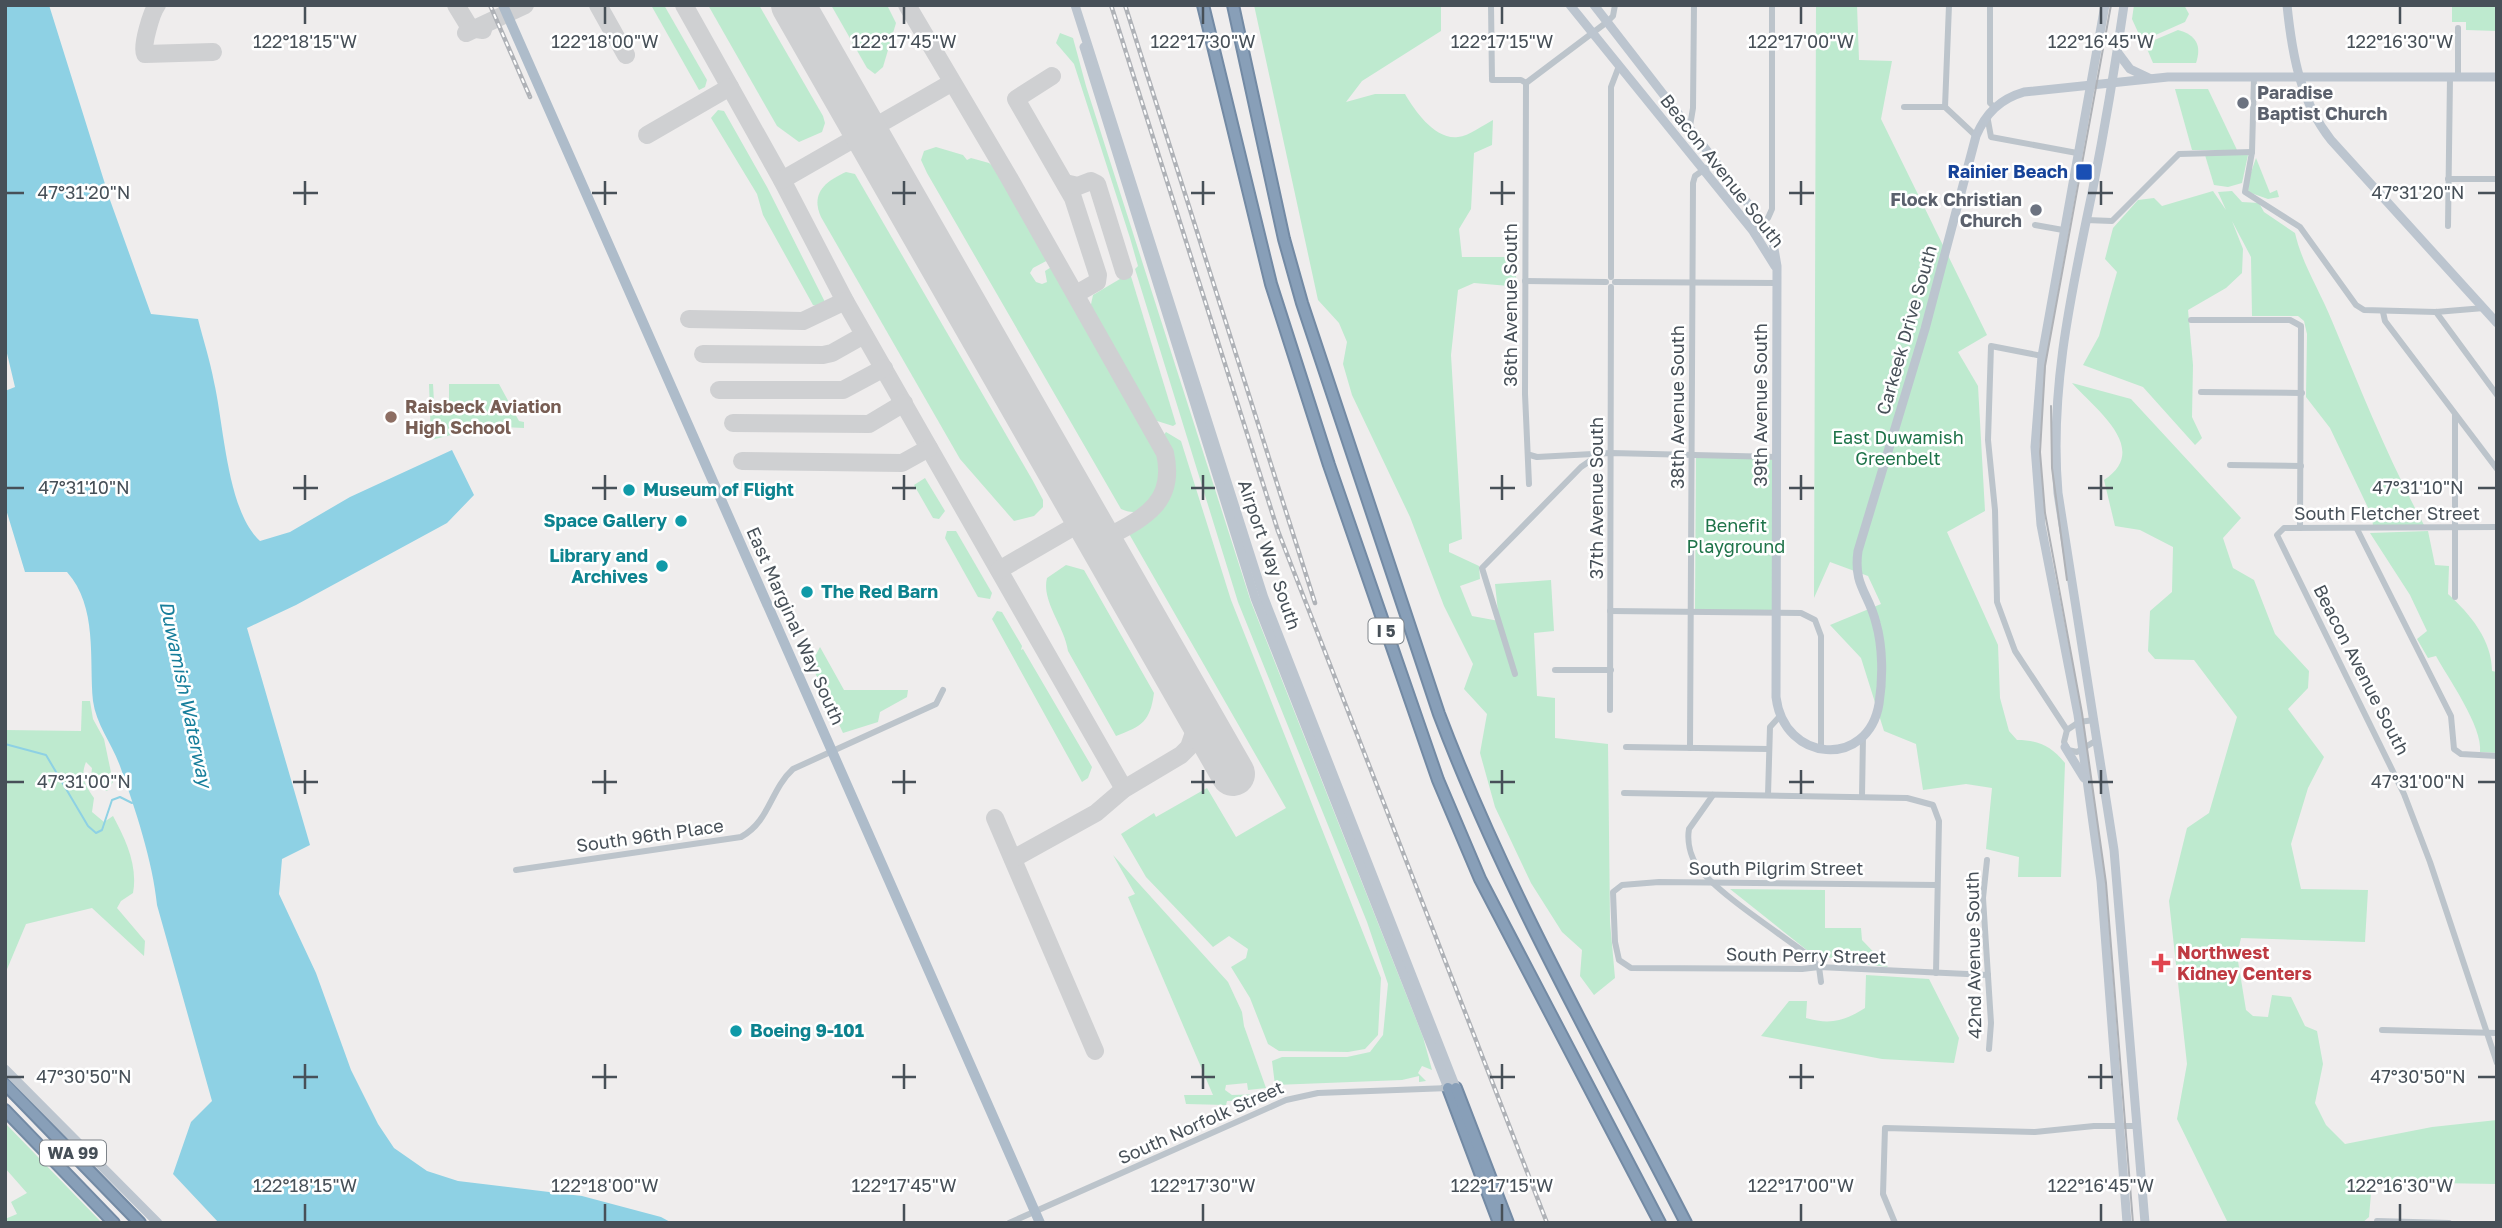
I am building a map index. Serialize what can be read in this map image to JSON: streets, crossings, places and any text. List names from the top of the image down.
{
  "streets": {
    "highway": ["I 5", "WA 99"],
    "main road": [
      "Beacon Avenue South",
      "Carkeek Drive South",
      "39th Avenue South",
      "Airport Way South",
      "East Marginal Way South"
    ],
    "street": [
      "36th Avenue South",
      "38th Avenue South",
      "37th Avenue South",
      "South Fletcher Street",
      "South 96th Place",
      "South Pilgrim Street",
      "42nd Avenue South",
      "South Perry Street",
      "South Norfolk Street"
    ]
  },
  "crossings": [
    ["Beacon Avenue South", "39th Avenue South"],
    ["Beacon Avenue South", "38th Avenue South"],
    ["Beacon Avenue South", "37th Avenue South"],
    ["Beacon Avenue South", "South Fletcher Street"],
    ["Airport Way South", "South Norfolk Street"],
    ["East Marginal Way South", "South 96th Place"],
    ["East Marginal Way South", "South Norfolk Street"],
    ["South Pilgrim Street", "South Perry Street"],
    ["42nd Avenue South", "South Perry Street"]
  ],
  "water": ["Duwamish Waterway"],
  "parks": ["East Duwamish Greenbelt", "Benefit Playground"],
  "places": {
    "other": [
      "Paradise Baptist Church",
      "Flock Christian Church",
      "Raisbeck Aviation High School",
      "Museum of Flight",
      "Space Gallery",
      "Library and Archives",
      "The Red Barn",
      "Boeing 9-101"
    ],
    "transit": ["Rainier Beach"],
    "health": ["Northwest Kidney Centers"]
  },
  "coordinates": [
    "122°18'15\"W",
    "122°18'00\"W",
    "122°17'45\"W",
    "122°17'30\"W",
    "122°17'15\"W",
    "122°17'00\"W",
    "122°16'45\"W",
    "122°16'30\"W",
    "47°31'20\"N",
    "47°31'10\"N",
    "47°31'00\"N",
    "47°30'50\"N"
  ]
}
